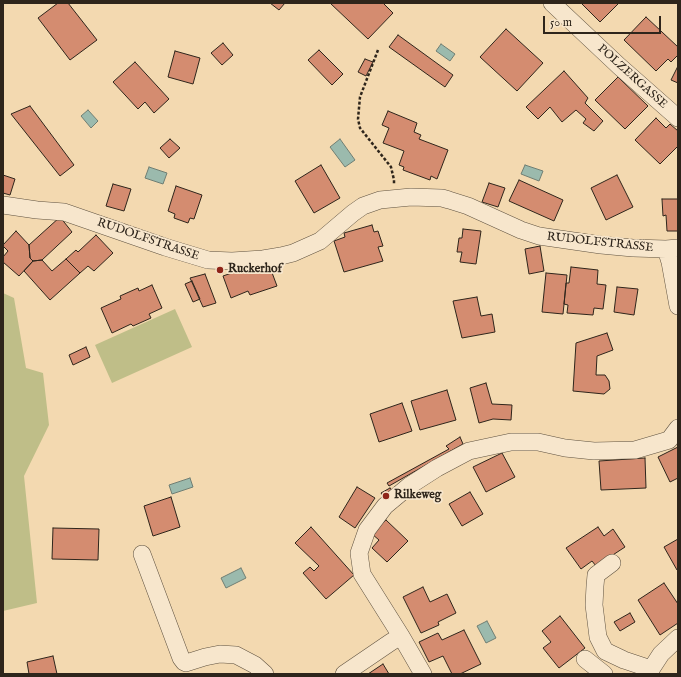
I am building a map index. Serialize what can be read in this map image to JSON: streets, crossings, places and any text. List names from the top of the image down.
{
  "streets": {
    "street": ["POLZERGASSE", "RUDOLFSTRASSE"]
  },
  "places": ["Ruckerhof", "Rilkeweg"],
  "scale_bar": "50 m"
}
